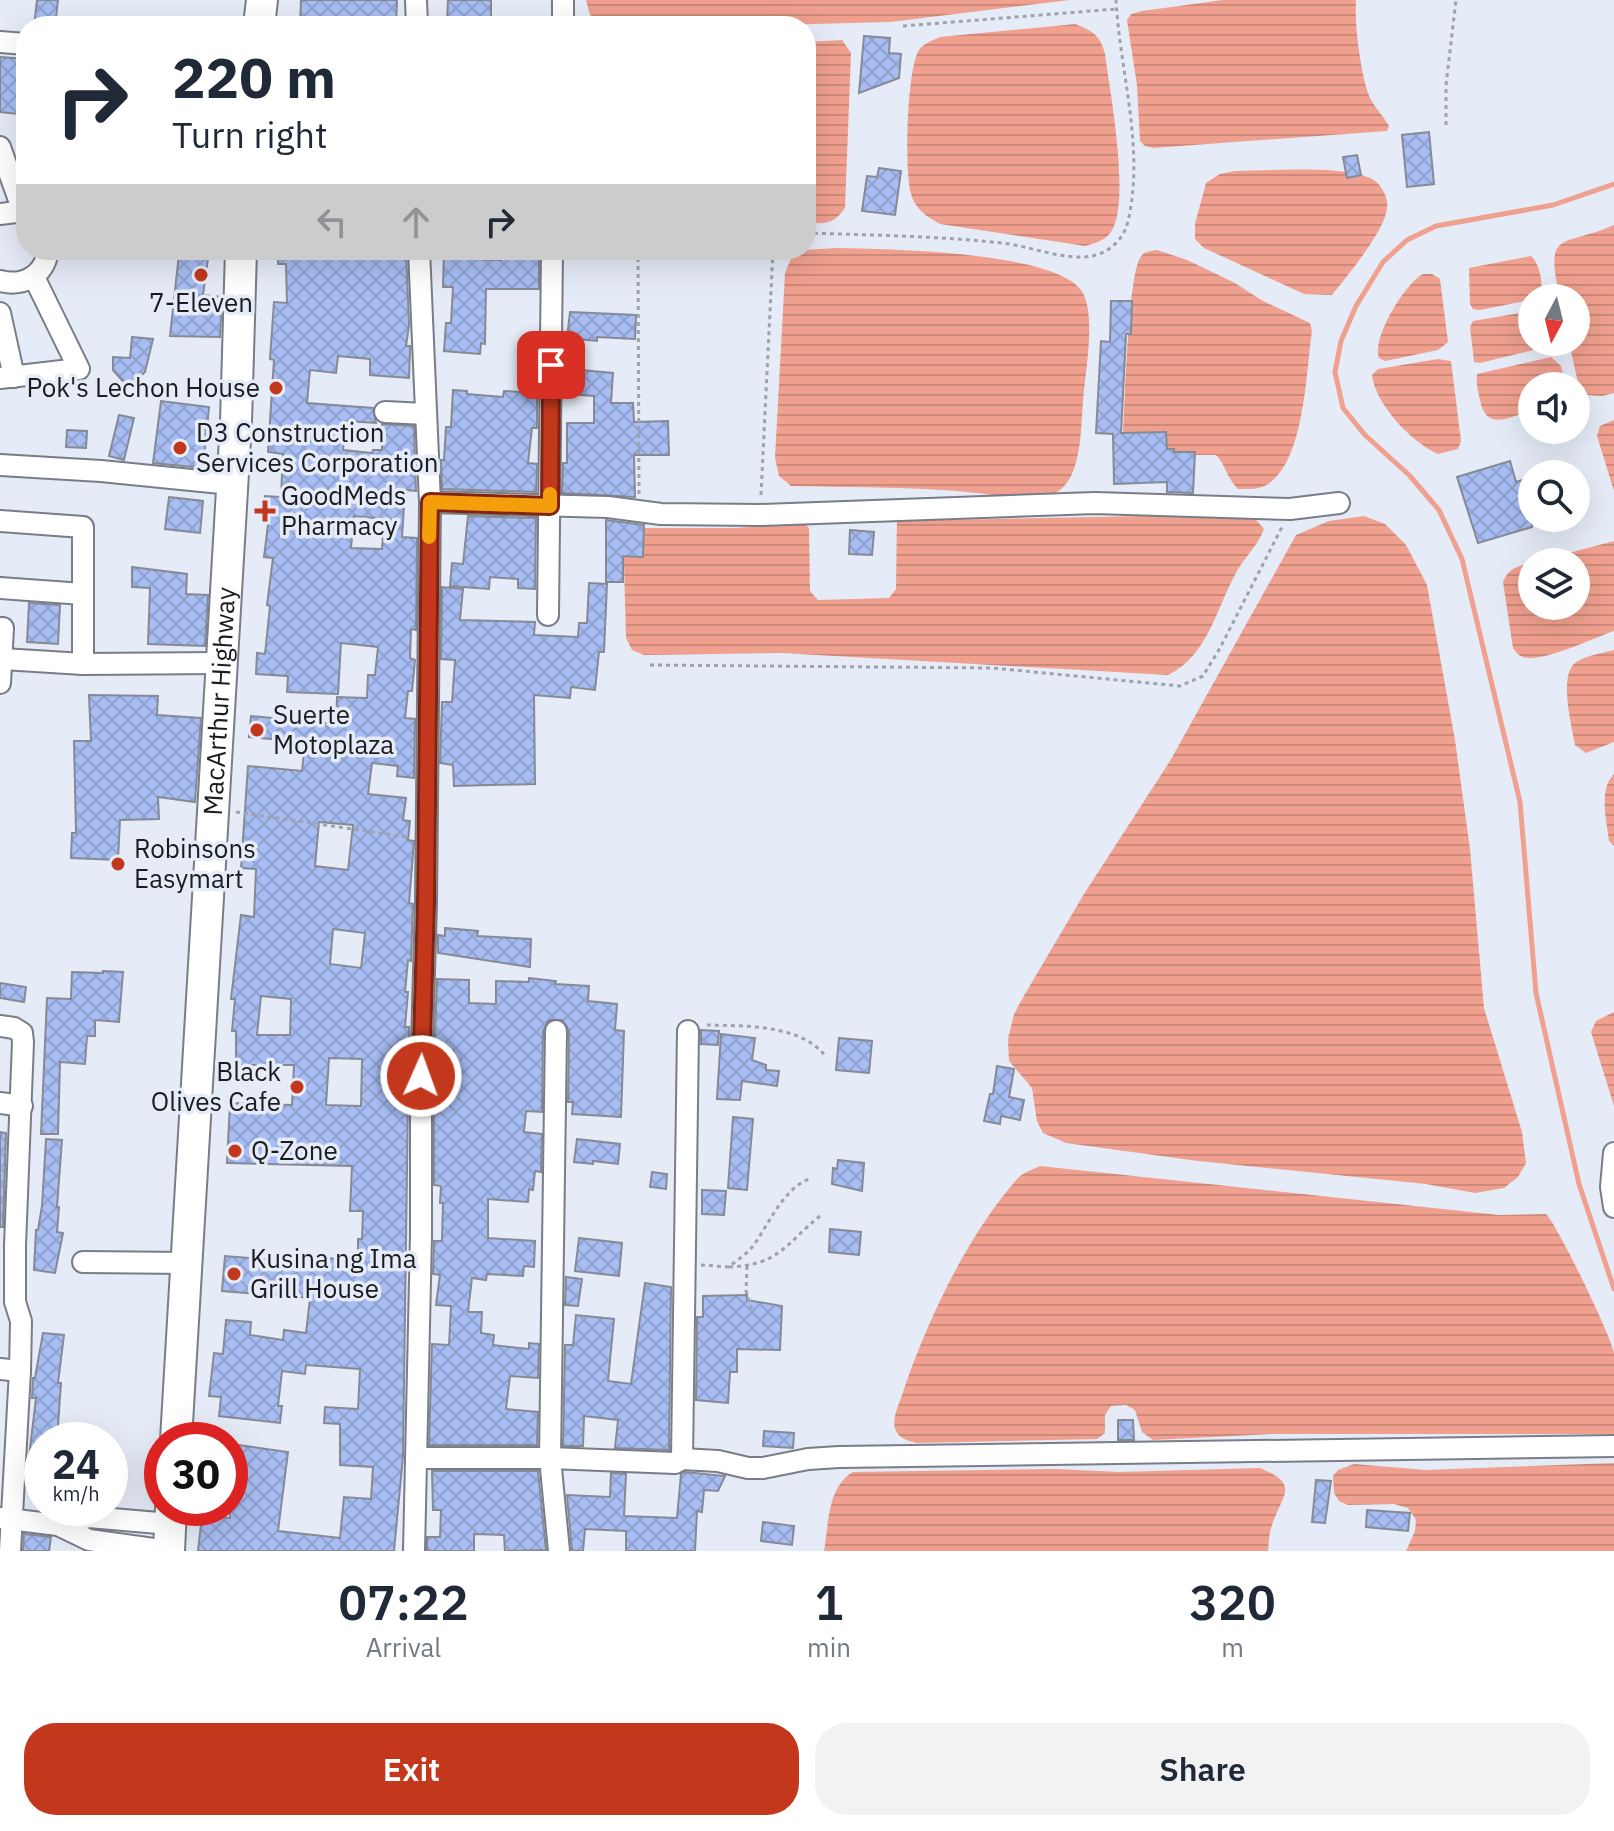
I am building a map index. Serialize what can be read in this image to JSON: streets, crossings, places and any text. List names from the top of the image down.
{
  "streets": {
    "highway": ["MacArthur Highway"]
  },
  "places": {
    "other": [
      "7-Eleven",
      "Pok's Lechon House",
      "D3 Construction Services Corporation",
      "Suerte Motoplaza",
      "Robinsons Easymart",
      "Black Olives Cafe",
      "Q-Zone",
      "Kusina ng Ima Grill House"
    ],
    "health": ["GoodMeds Pharmacy"]
  },
  "north": "bottom",
  "page": {
    "turn": ["220 m", "Turn right"],
    "speed": "24 km/h",
    "limit": "30",
    "eta": [
      "07:22",
      "Arrival",
      "1",
      "min",
      "320",
      "m"
    ],
    "buttons": ["Exit", "Share"]
  }
}
